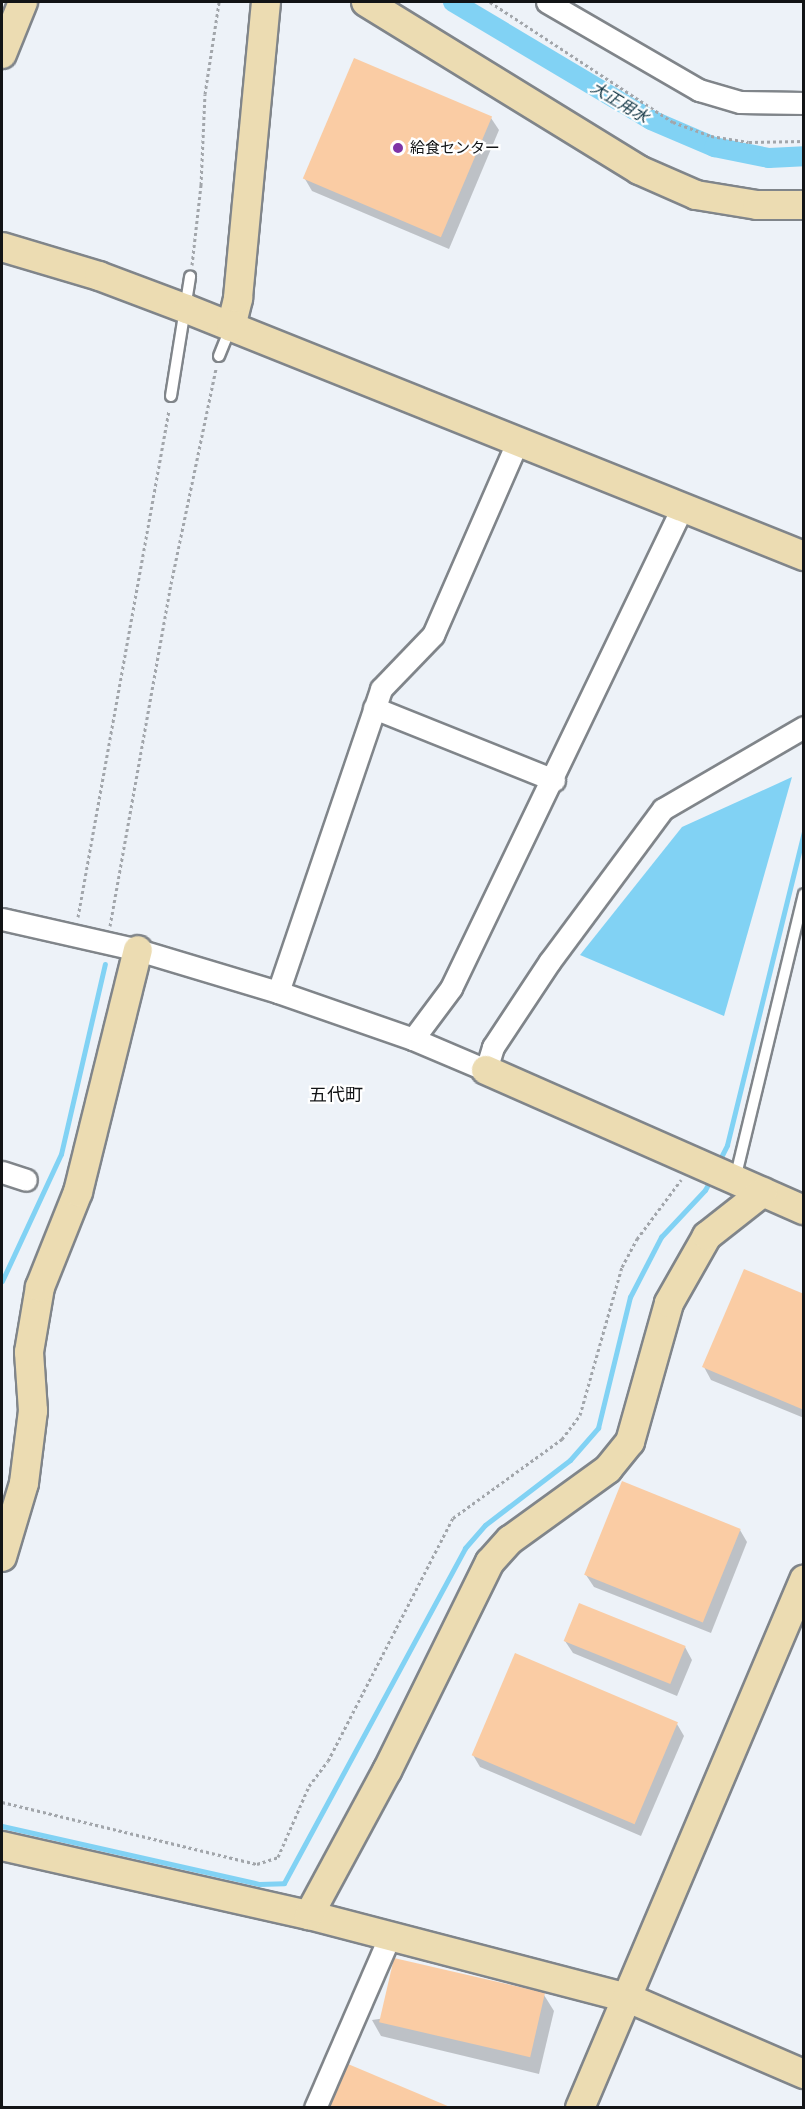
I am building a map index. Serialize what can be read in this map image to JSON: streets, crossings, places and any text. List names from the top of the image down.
{
  "districts": ["五代町"],
  "water": ["大正用水"],
  "places": ["給食センター"]
}
